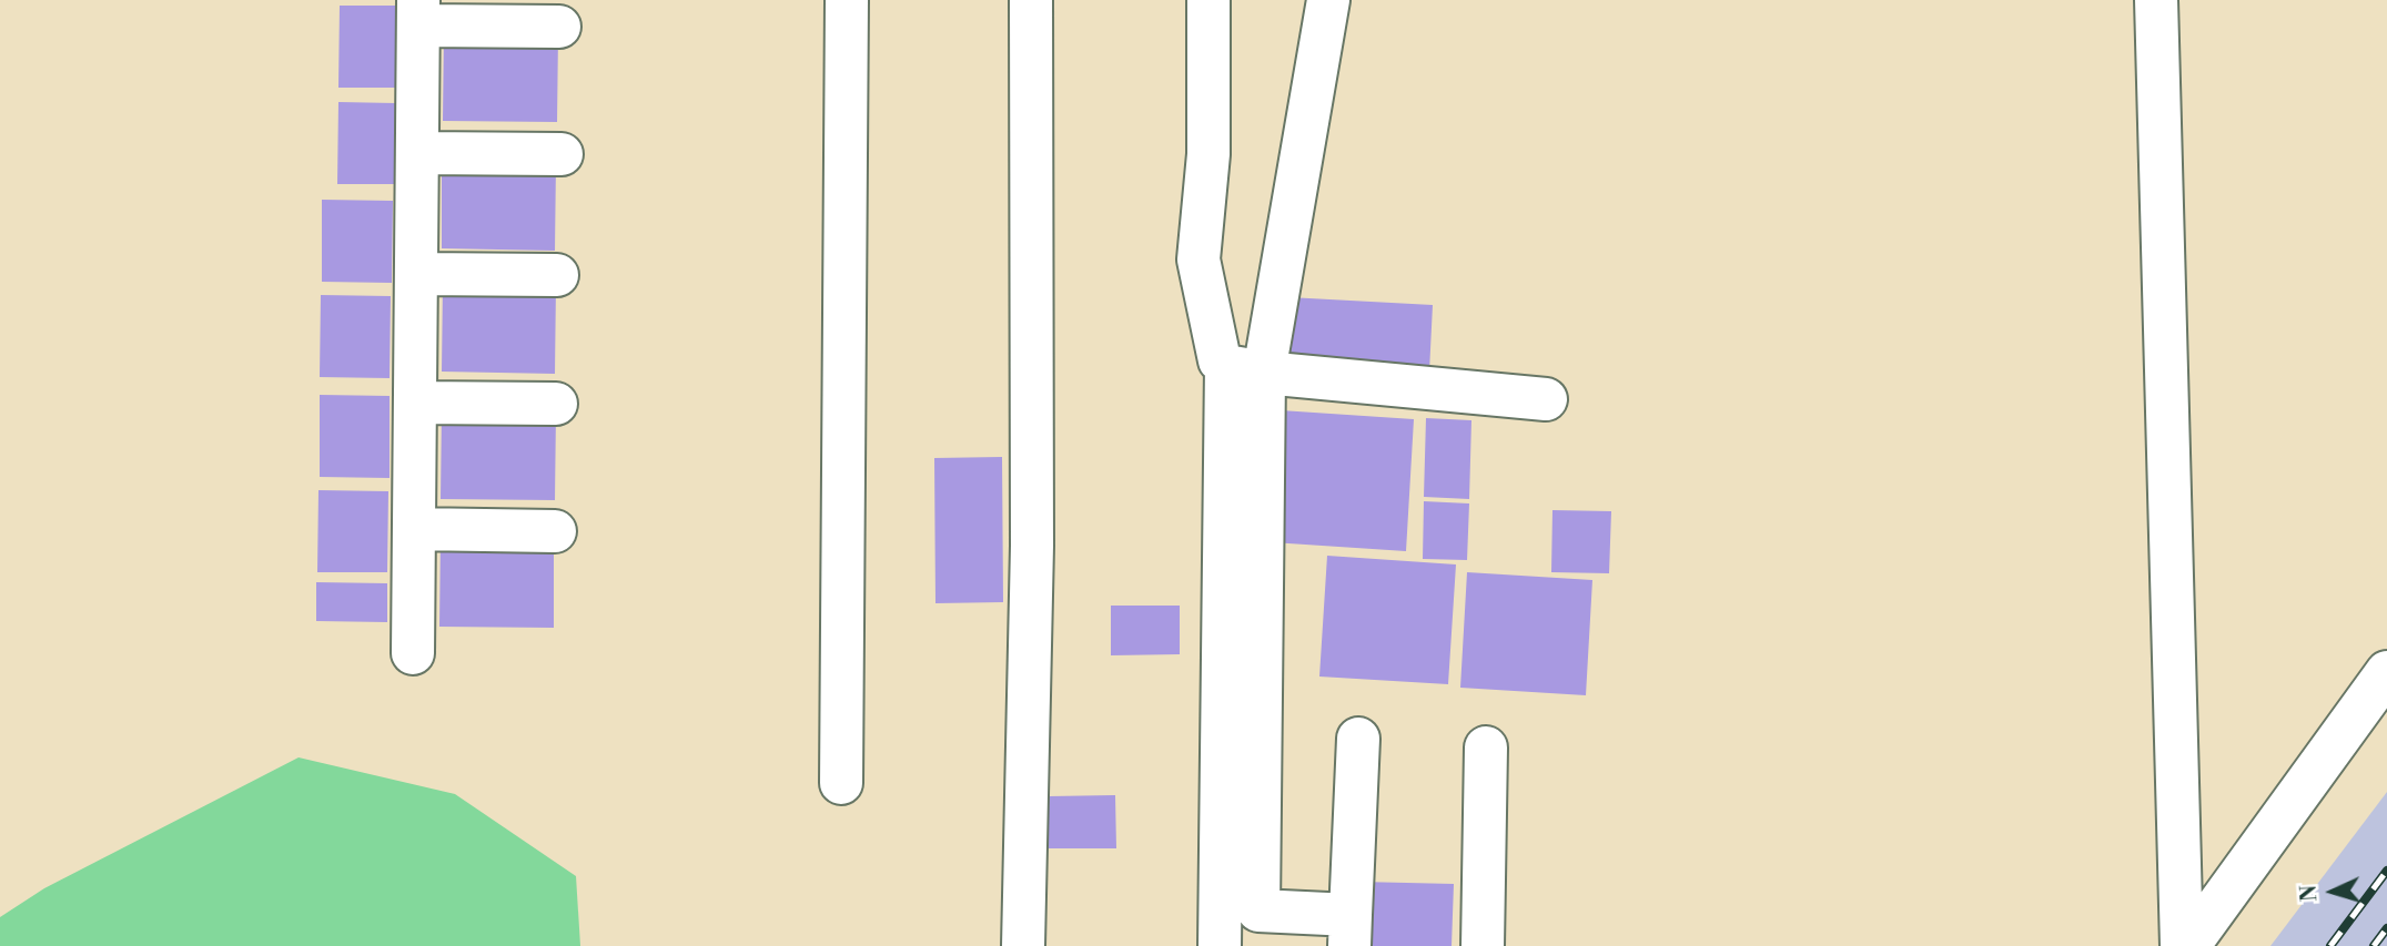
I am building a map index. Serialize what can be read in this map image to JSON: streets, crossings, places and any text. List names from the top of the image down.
{
  "north": "left"
}
